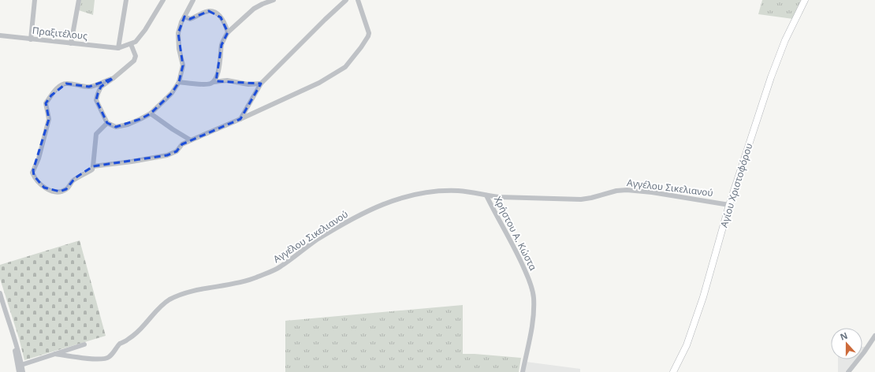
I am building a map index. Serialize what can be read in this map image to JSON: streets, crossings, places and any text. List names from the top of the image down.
{
  "streets": {
    "main road": ["Αγίου Χριστοφόρου"],
    "street": ["Πραξιτέλους", "Αγγέλου Σικελιανού", "Χρήστου Α. Κώστα"]
  },
  "crossings": [
    ["Αγίου Χριστοφόρου", "Αγγέλου Σικελιανού"],
    ["Αγγέλου Σικελιανού", "Χρήστου Α. Κώστα"]
  ],
  "north": "top"
}
